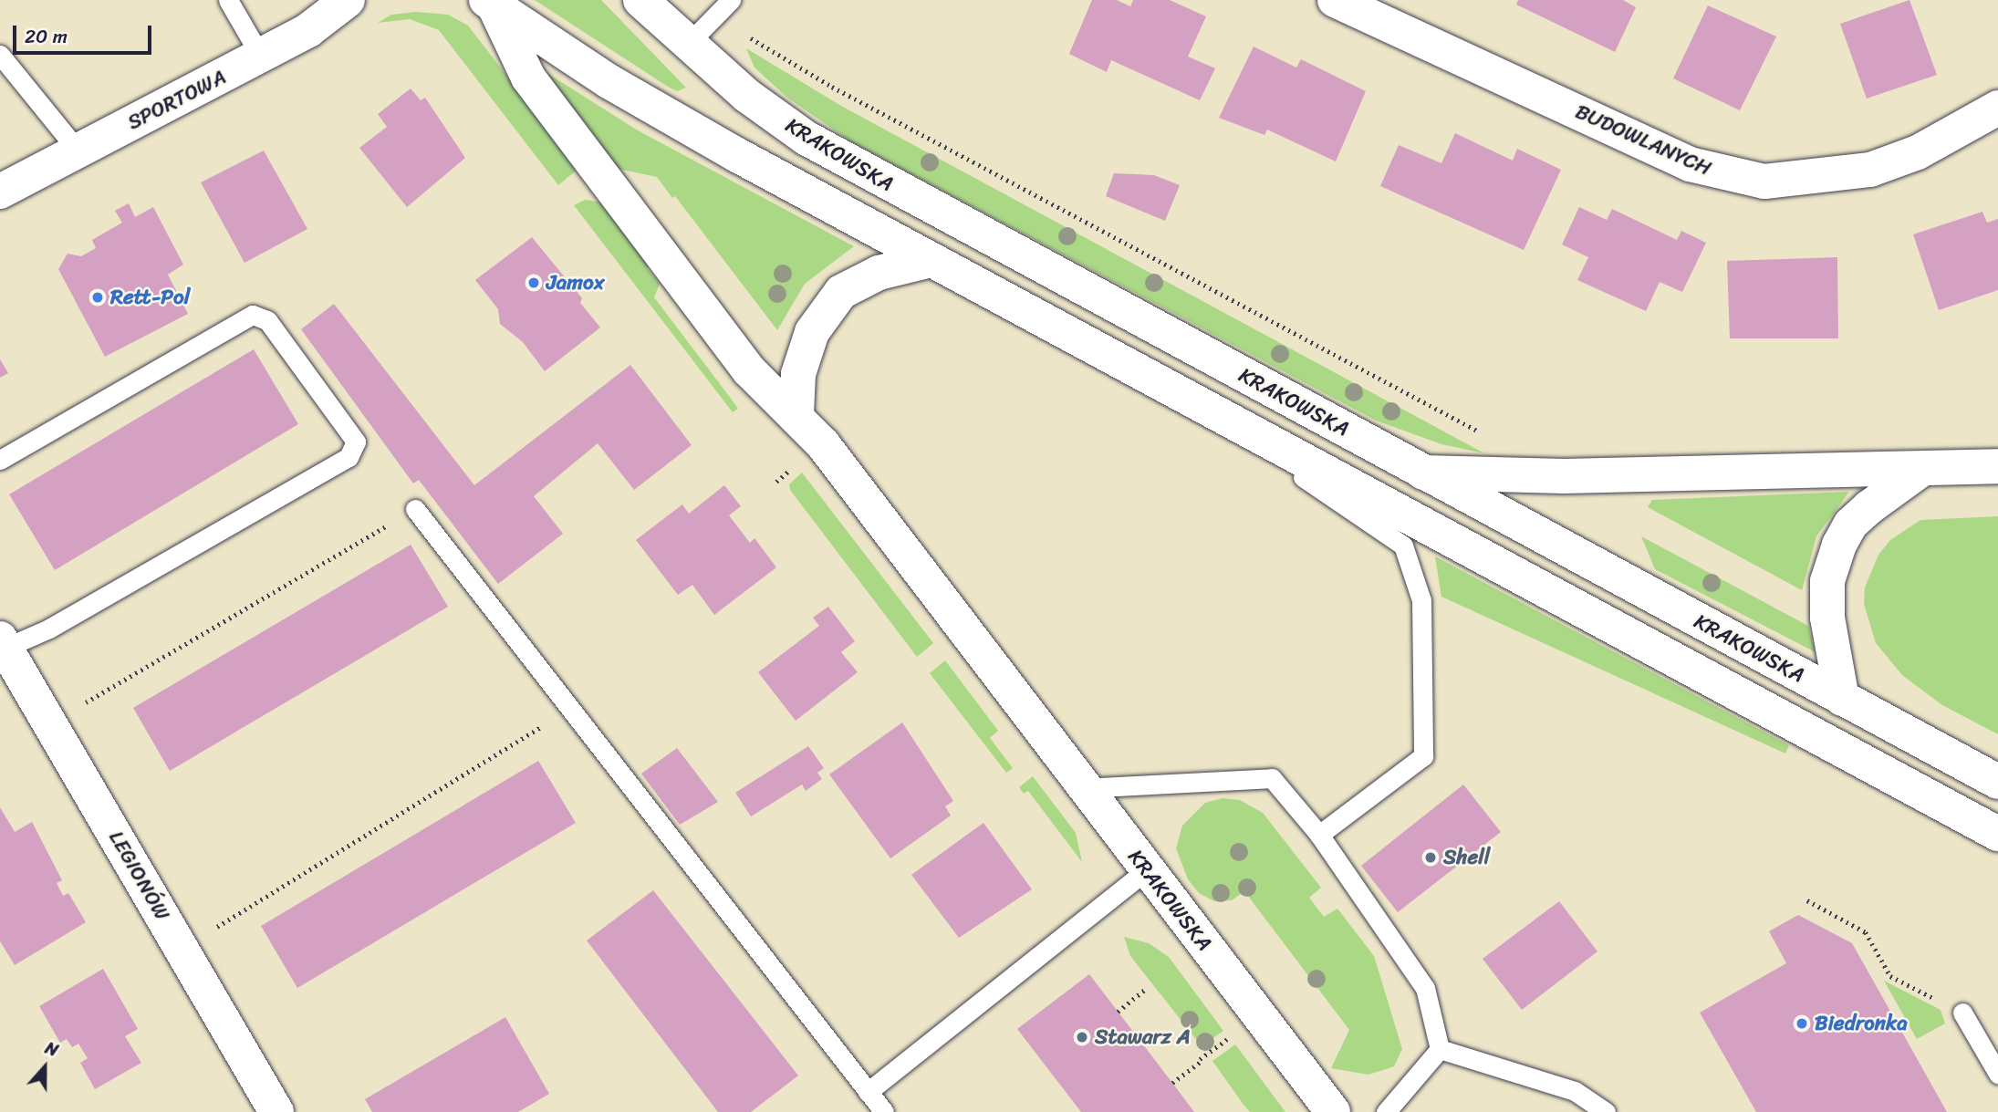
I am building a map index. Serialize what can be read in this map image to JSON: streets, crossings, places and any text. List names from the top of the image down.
{
  "streets": {
    "street": [
      "SPORTOWA",
      "BUDOWLANYCH",
      "KRAKOWSKA",
      "LEGIONÓW"
    ]
  },
  "places": [
    "Jamox",
    "Rett-Pol",
    "Shell",
    "Biedronka",
    "Stawarz A"
  ],
  "scale_bar": "20 m",
  "north": "top"
}
